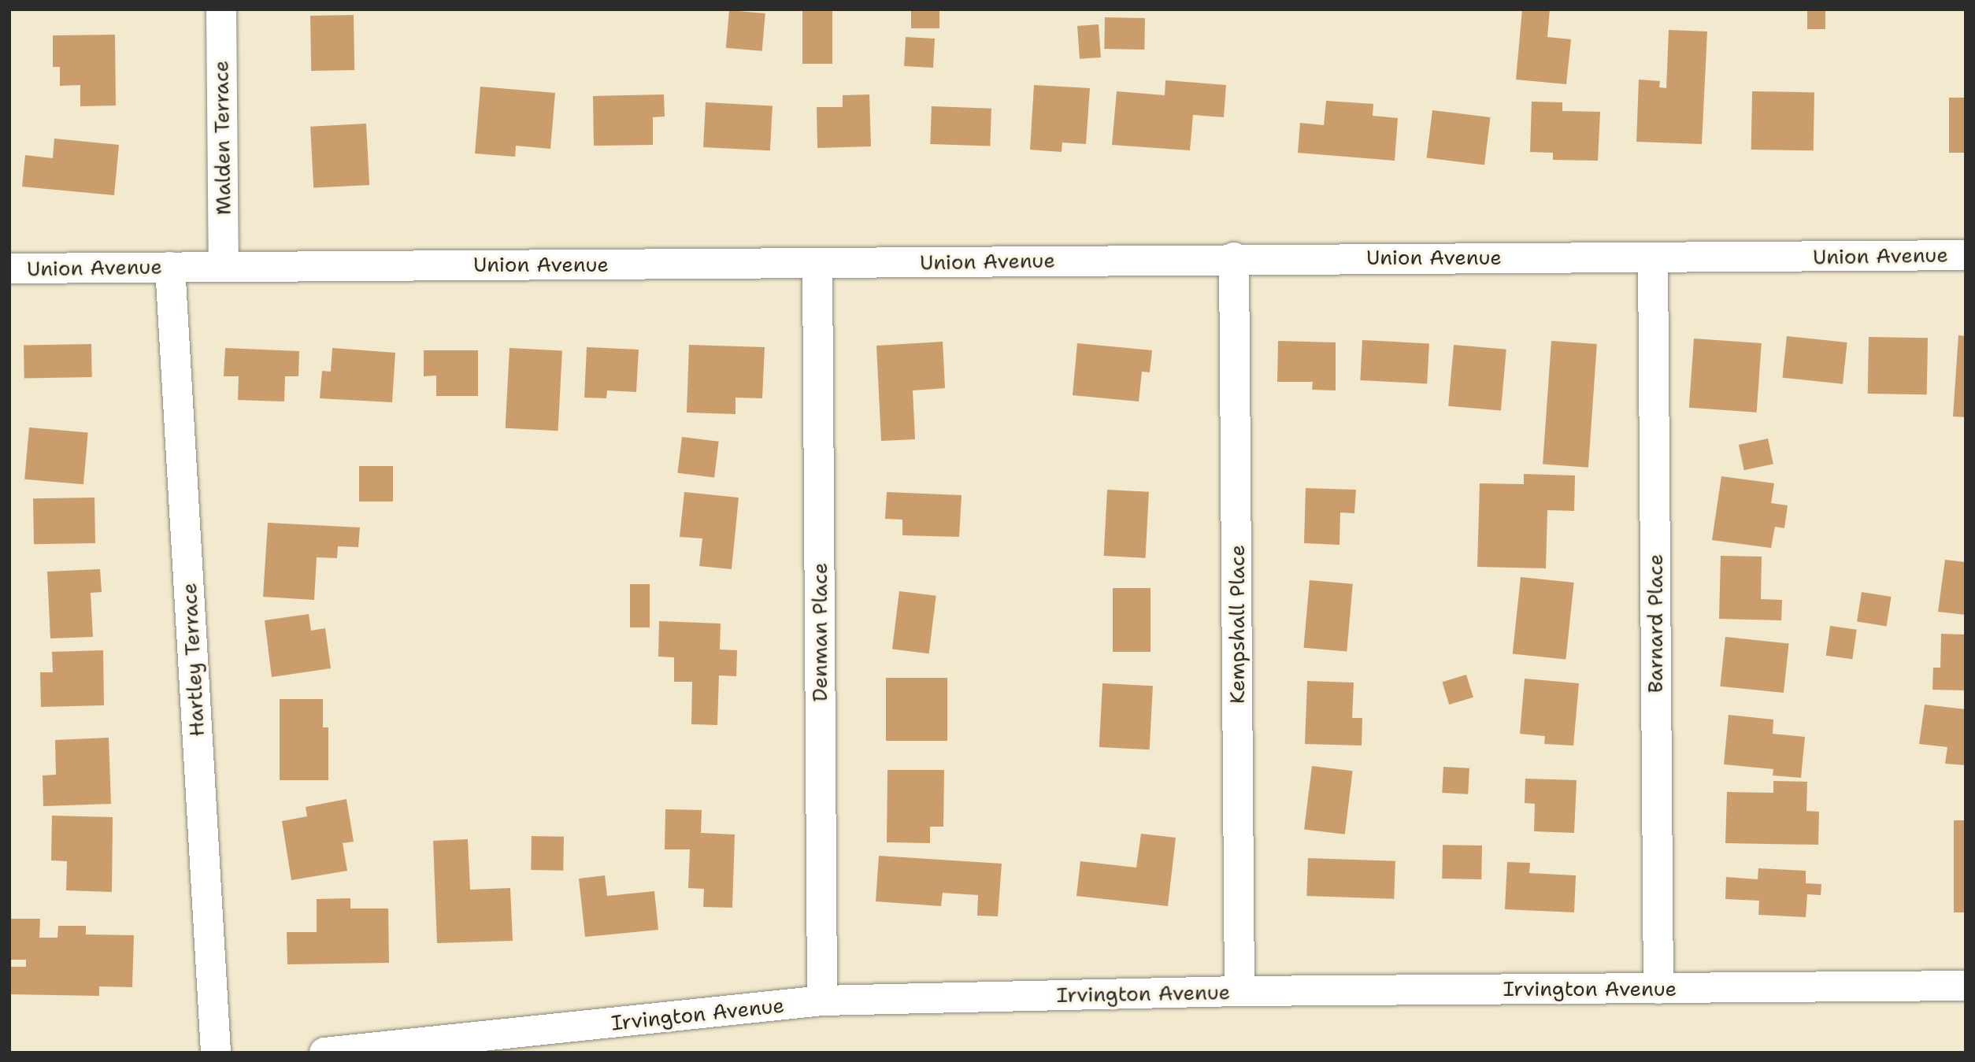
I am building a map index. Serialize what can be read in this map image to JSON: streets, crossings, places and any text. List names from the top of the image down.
{
  "streets": {
    "street": [
      "Malden Terrace",
      "Union Avenue",
      "Barnard Place",
      "Kempshall Place",
      "Denman Place",
      "Hartley Terrace",
      "Irvington Avenue"
    ]
  },
  "crossings": [
    ["Malden Terrace", "Union Avenue"],
    ["Union Avenue", "Barnard Place"],
    ["Union Avenue", "Kempshall Place"],
    ["Union Avenue", "Denman Place"],
    ["Union Avenue", "Hartley Terrace"],
    ["Barnard Place", "Irvington Avenue"],
    ["Kempshall Place", "Irvington Avenue"],
    ["Denman Place", "Irvington Avenue"]
  ]
}
